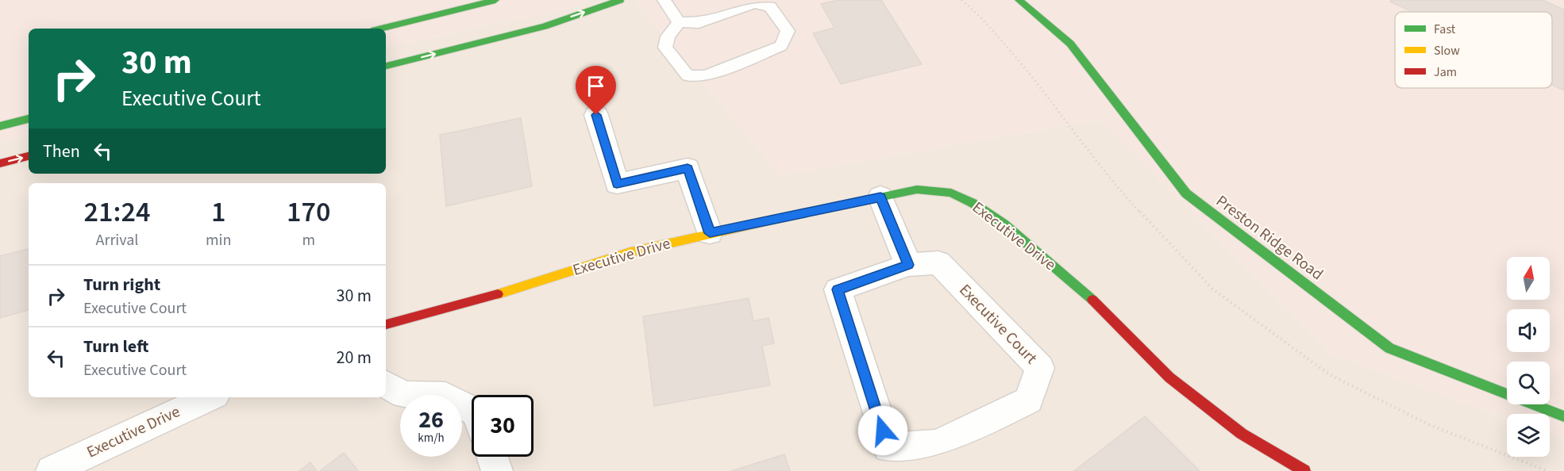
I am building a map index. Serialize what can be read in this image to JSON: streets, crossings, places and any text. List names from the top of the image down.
{
  "streets": {
    "street": ["Executive Drive", "Preston Ridge Road", "Executive Court"]
  },
  "legend": ["Fast", "Slow", "Jam"],
  "north": "top",
  "page": {
    "turn": ["30 m", "Executive Court"],
    "then": "Then",
    "eta": [
      "21:24",
      "Arrival",
      "1",
      "min",
      "170",
      "m"
    ],
    "list": [
      {
        "name": "Turn right",
        "note": "Executive Court",
        "value": "30 m"
      },
      {
        "name": "Turn left",
        "note": "Executive Court",
        "value": "20 m"
      }
    ],
    "speed": "26 km/h",
    "limit": "30"
  }
}
